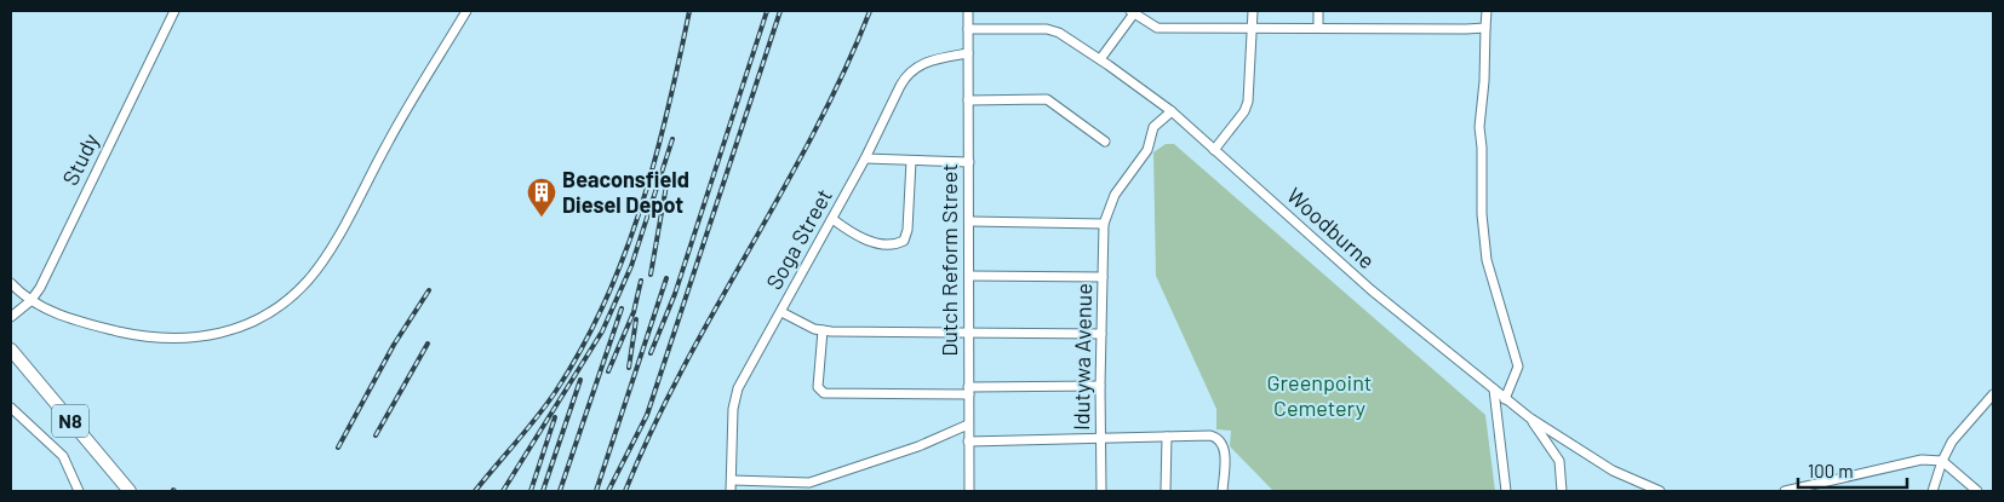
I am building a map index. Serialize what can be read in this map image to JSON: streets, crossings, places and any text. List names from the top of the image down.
{
  "streets": {
    "highway": ["N8"],
    "street": [
      "Study",
      "Woodburne",
      "Soga Street",
      "Dutch Reform Street",
      "Idutywa Avenue"
    ]
  },
  "crossings": [
    ["Woodburne", "Dutch Reform Street"],
    ["Woodburne", "Idutywa Avenue"],
    ["Soga Street", "Dutch Reform Street"]
  ],
  "parks": ["Greenpoint Cemetery"],
  "places": {
    "building": ["Beaconsfield Diesel Depot"]
  },
  "scale_bar": "100 m"
}
